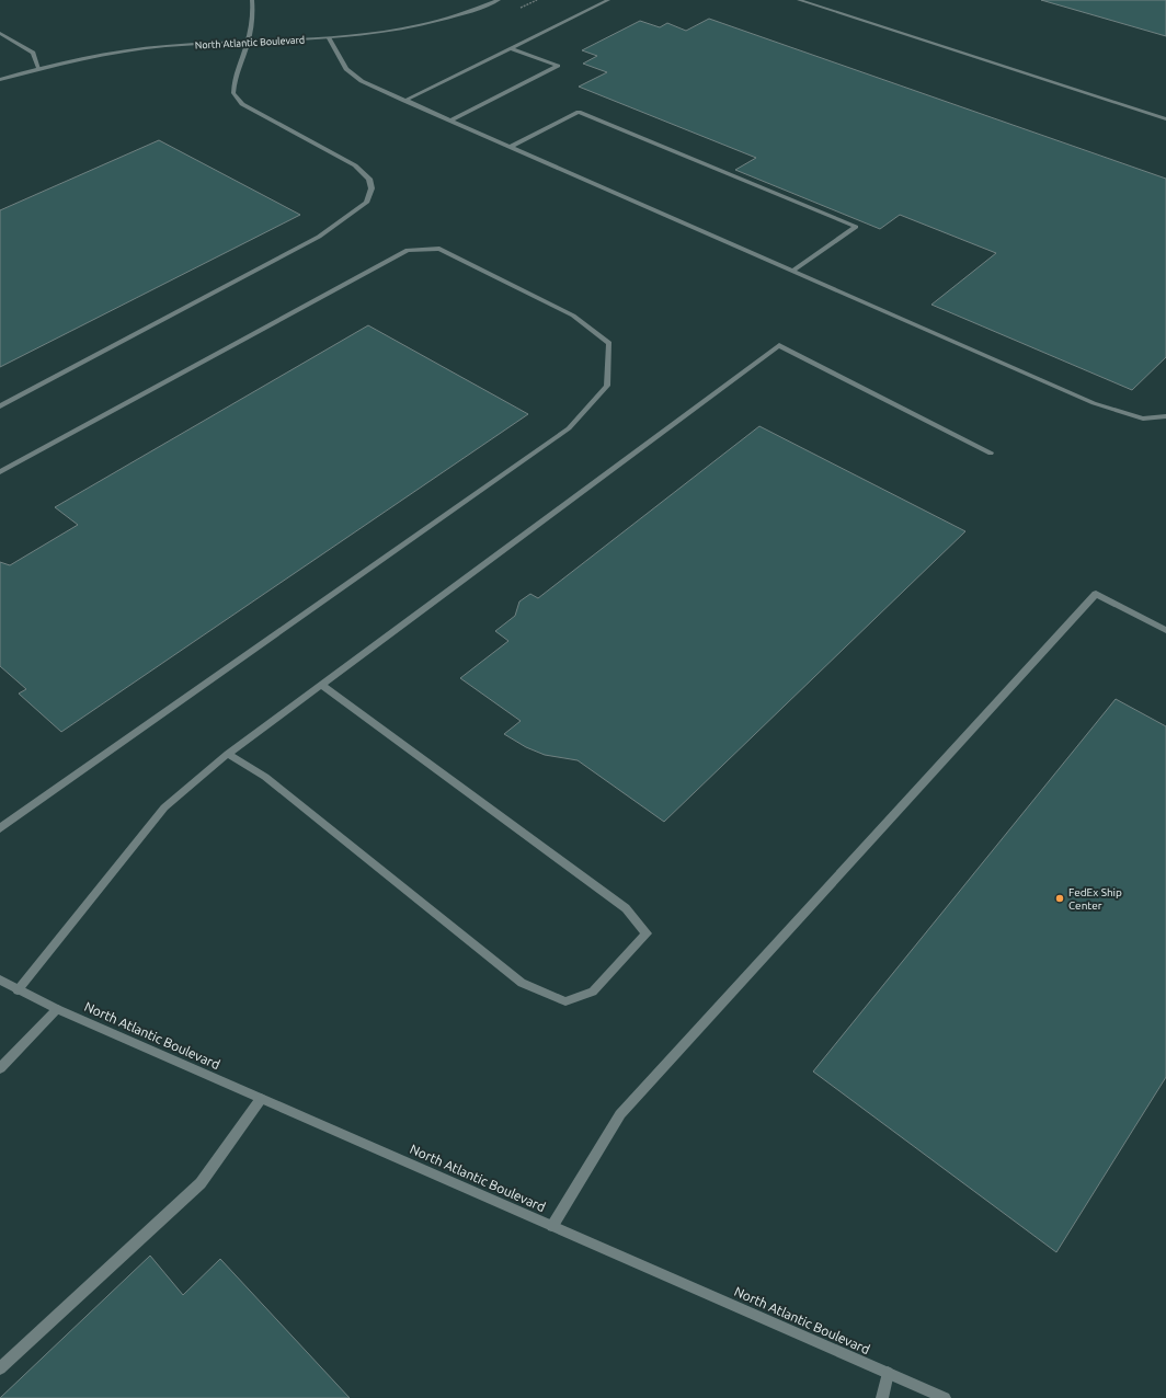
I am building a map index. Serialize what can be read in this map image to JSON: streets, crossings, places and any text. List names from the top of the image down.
{
  "streets": {
    "street": ["North Atlantic Boulevard"]
  },
  "places": ["FedEx Ship Center"]
}
